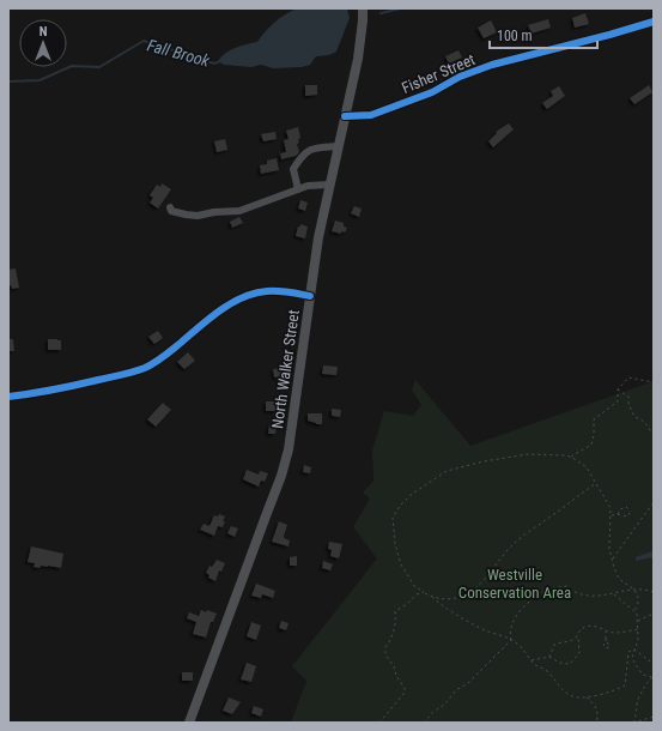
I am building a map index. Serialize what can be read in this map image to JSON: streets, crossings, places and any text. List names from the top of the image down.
{
  "streets": {
    "main road": ["North Walker Street"],
    "street": ["Fisher Street"]
  },
  "crossings": [
    ["Fisher Street", "North Walker Street"]
  ],
  "water": ["Fall Brook"],
  "parks": ["Westville Conservation Area"],
  "scale_bar": "100 m",
  "north": "top"
}
